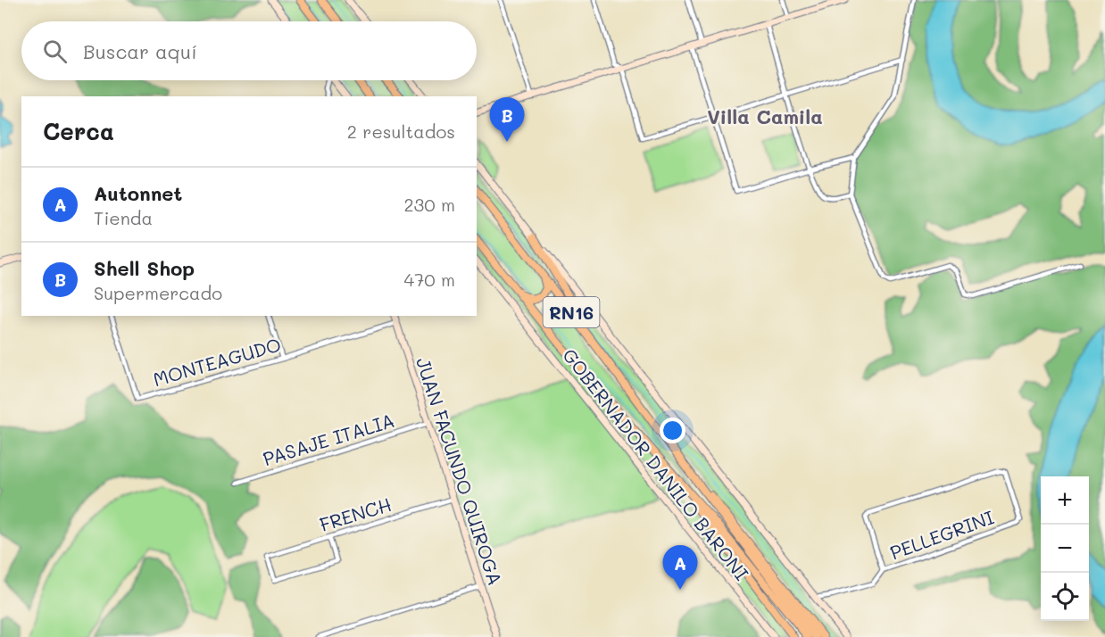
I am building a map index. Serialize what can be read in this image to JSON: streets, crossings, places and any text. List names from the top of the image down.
{
  "streets": {
    "highway": ["RN16"],
    "street": [
      "MONTEAGUDO",
      "PASAJE ITALIA",
      "GOBERNADOR DANILO BARONI",
      "JUAN FACUNDO QUIROGA",
      "FRENCH",
      "PELLEGRINI"
    ]
  },
  "crossings": [
    ["MONTEAGUDO", "JUAN FACUNDO QUIROGA"],
    ["PASAJE ITALIA", "JUAN FACUNDO QUIROGA"],
    ["JUAN FACUNDO QUIROGA", "FRENCH"]
  ],
  "districts": ["Villa Camila"],
  "page": {
    "search": "Buscar aquí",
    "heading": ["Cerca", "2 resultados"],
    "pins": ["B", "A"],
    "list": [
      {
        "mark": "A",
        "name": "Autonnet",
        "note": "Tienda",
        "value": "230 m"
      },
      {
        "mark": "B",
        "name": "Shell Shop",
        "note": "Supermercado",
        "value": "470 m"
      }
    ],
    "map_buttons": ["+", "−"]
  }
}
